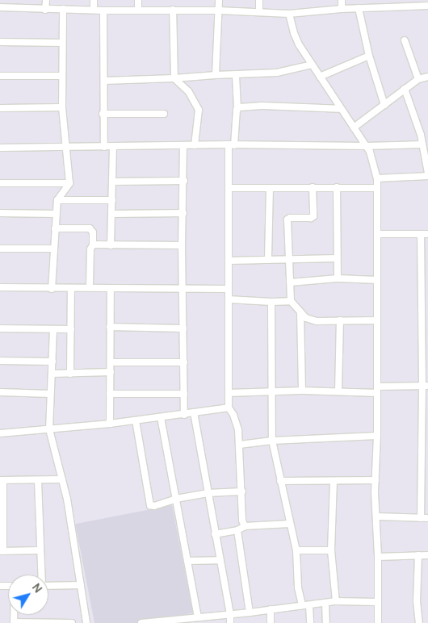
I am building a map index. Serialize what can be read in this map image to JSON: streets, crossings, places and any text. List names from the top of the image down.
{
  "north": "top right"
}
